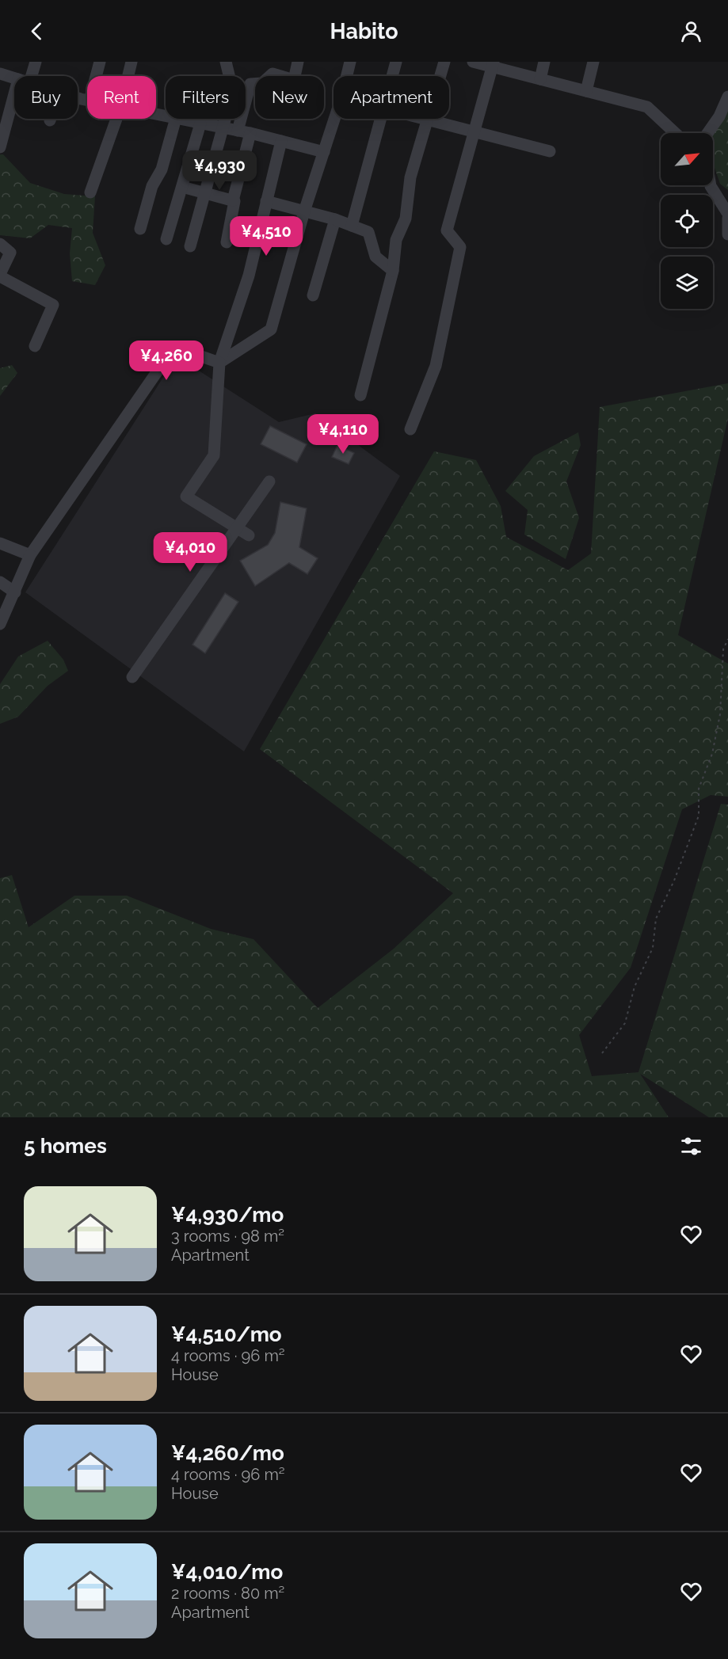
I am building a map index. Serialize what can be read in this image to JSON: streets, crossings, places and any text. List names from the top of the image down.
{
  "north": "top right",
  "page": {
    "header": "Habito",
    "chip": [
      "Buy",
      "Rent",
      "Filters",
      "New",
      "Apartment"
    ],
    "price": [
      "¥4,930",
      "¥4,510",
      "¥4,260",
      "¥4,110",
      "¥4,010"
    ],
    "heading": "5 homes",
    "list": [
      {
        "name": "¥4,930/mo",
        "note": "3 rooms · 98 m² · Apartment"
      },
      {
        "name": "¥4,510/mo",
        "note": "4 rooms · 96 m² · House"
      },
      {
        "name": "¥4,260/mo",
        "note": "4 rooms · 96 m² · House"
      },
      {
        "name": "¥4,010/mo",
        "note": "2 rooms · 80 m² · Apartment"
      }
    ]
  }
}
